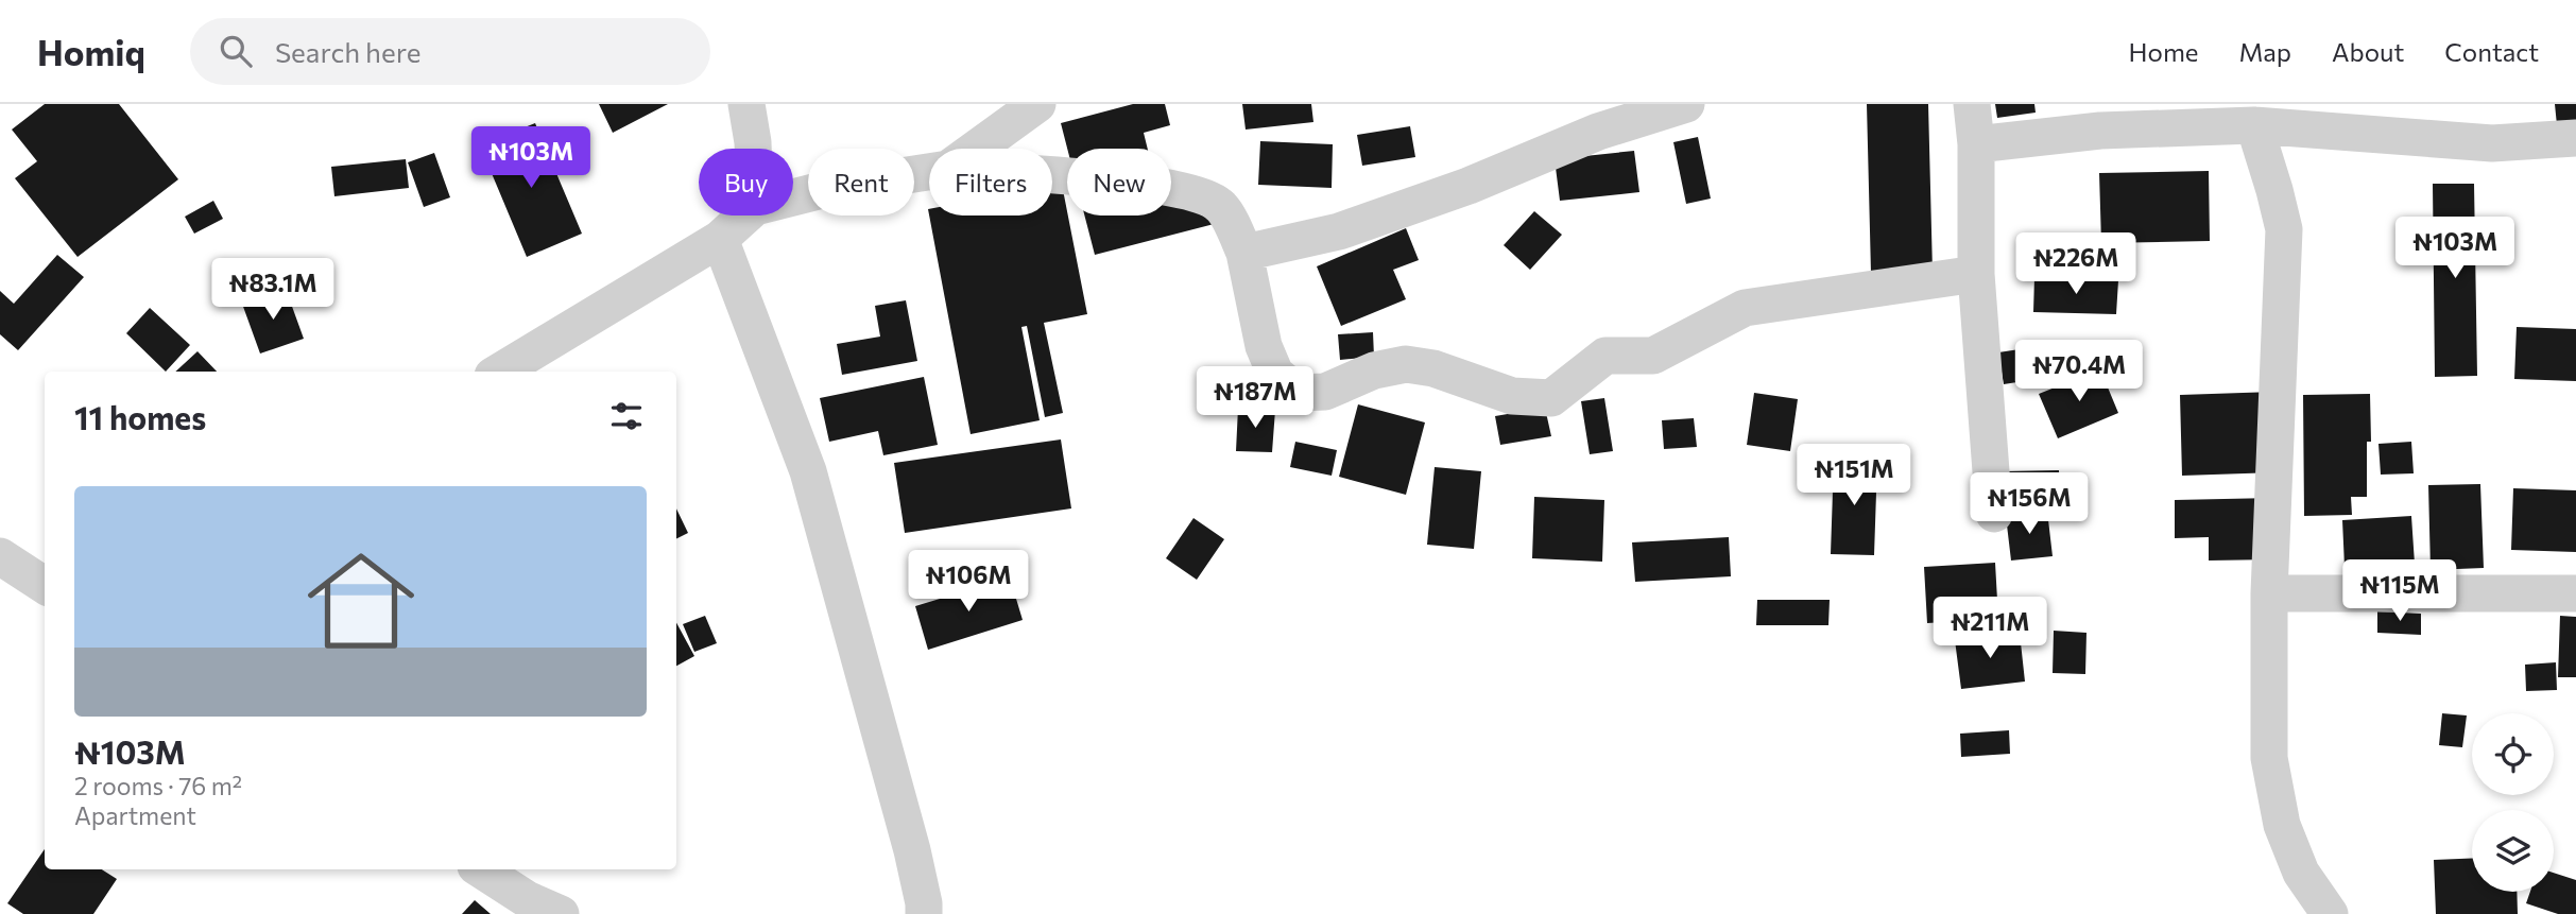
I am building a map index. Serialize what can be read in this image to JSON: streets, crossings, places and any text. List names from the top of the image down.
{
  "page": {
    "header": "Homiq",
    "search": "Search here",
    "nav": [
      "Home",
      "Map",
      "About",
      "Contact"
    ],
    "price": [
      "₦103M",
      "₦103M",
      "₦226M",
      "₦83.1M",
      "₦70.4M",
      "₦187M",
      "₦151M",
      "₦156M",
      "₦106M",
      "₦115M",
      "₦211M"
    ],
    "chip": [
      "Buy",
      "Rent",
      "Filters",
      "New"
    ],
    "heading": "11 homes",
    "list": [
      {
        "name": "₦103M",
        "note": "2 rooms · 76 m² · Apartment"
      }
    ]
  }
}
